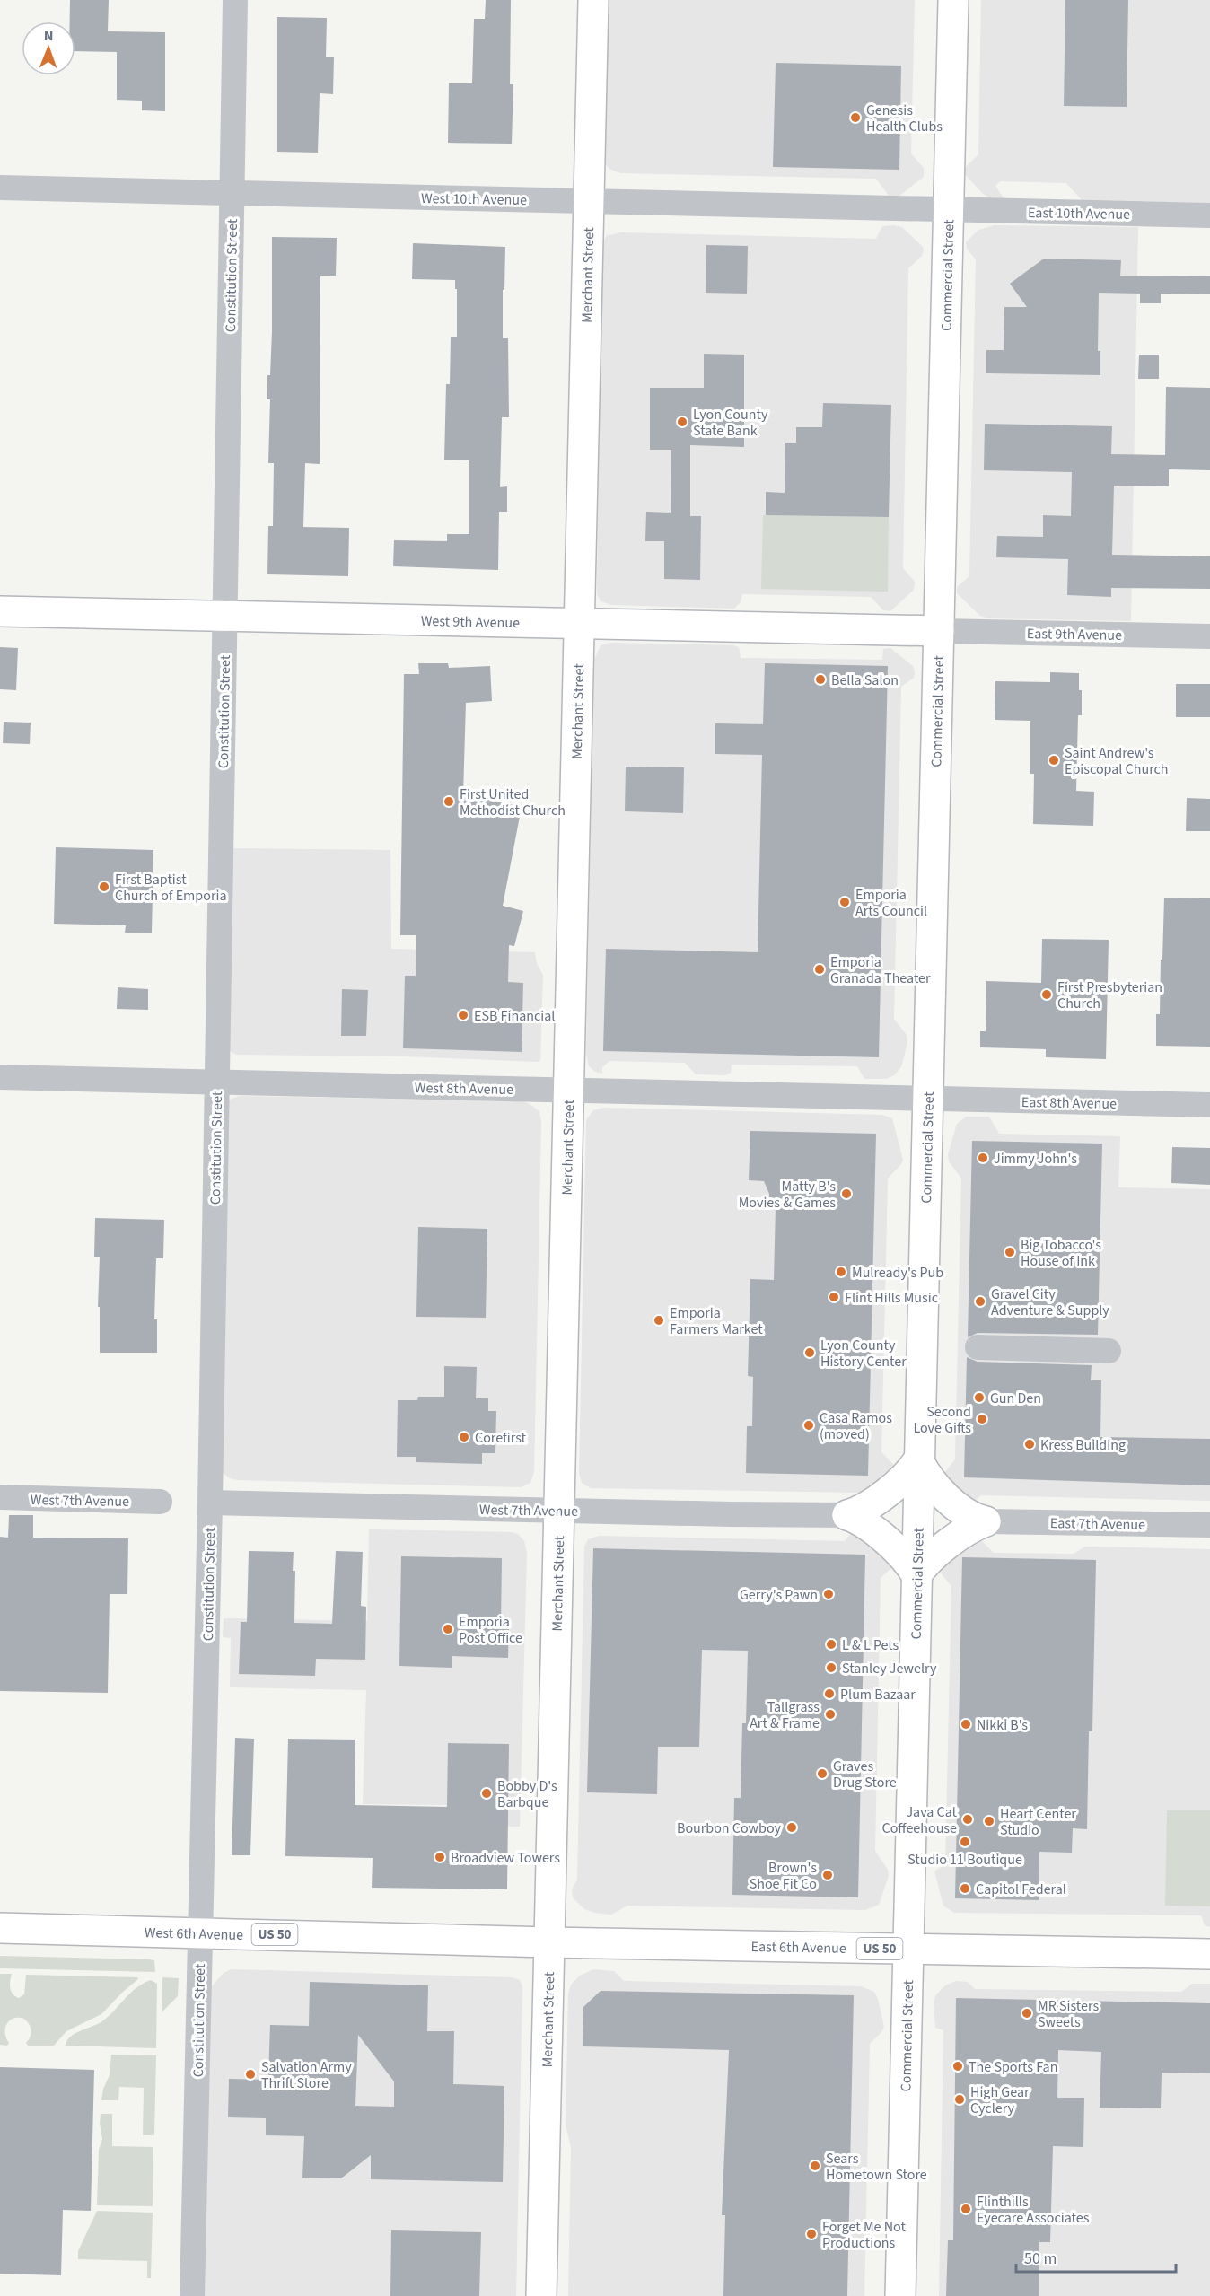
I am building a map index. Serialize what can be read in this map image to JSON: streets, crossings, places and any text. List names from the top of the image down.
{
  "streets": {
    "main road": [
      "Merchant Street",
      "Commercial Street",
      "West 9th Avenue",
      "West 6th Avenue",
      "US 50",
      "East 6th Avenue"
    ],
    "street": [
      "West 10th Avenue",
      "East 10th Avenue",
      "Constitution Street",
      "East 9th Avenue",
      "West 8th Avenue",
      "East 8th Avenue",
      "West 7th Avenue",
      "East 7th Avenue"
    ]
  },
  "crossings": [
    ["West 10th Avenue", "East 10th Avenue"],
    ["West 10th Avenue", "Constitution Street"],
    ["West 10th Avenue", "Merchant Street"],
    ["West 10th Avenue", "Commercial Street"],
    ["East 10th Avenue", "Commercial Street"],
    ["Constitution Street", "West 9th Avenue"],
    ["Constitution Street", "West 8th Avenue"],
    ["Constitution Street", "West 7th Avenue"],
    ["Constitution Street", "West 6th Avenue"],
    ["Merchant Street", "West 9th Avenue"],
    ["Merchant Street", "West 8th Avenue"],
    ["Merchant Street", "West 7th Avenue"],
    ["Merchant Street", "West 6th Avenue"],
    ["Merchant Street", "East 6th Avenue"],
    ["Commercial Street", "West 9th Avenue"],
    ["Commercial Street", "East 9th Avenue"],
    ["Commercial Street", "West 8th Avenue"],
    ["Commercial Street", "East 8th Avenue"],
    ["Commercial Street", "East 6th Avenue"],
    ["West 9th Avenue", "East 9th Avenue"],
    ["West 8th Avenue", "East 8th Avenue"],
    ["West 6th Avenue", "East 6th Avenue"]
  ],
  "places": [
    "Genesis Health Clubs",
    "Lyon County State Bank",
    "Bella Salon",
    "Saint Andrew's Episcopal Church",
    "First United Methodist Church",
    "First Baptist Church of Emporia",
    "Emporia Arts Council",
    "Emporia Granada Theater",
    "First Presbyterian Church",
    "ESB Financial",
    "Jimmy John's",
    "Matty B's Movies & Games",
    "Big Tobacco's House of Ink",
    "Mulready's Pub",
    "Flint Hills Music",
    "Gravel City Adventure & Supply",
    "Emporia Farmers Market",
    "Lyon County History Center",
    "Gun Den",
    "Second Love Gifts",
    "Casa Ramos (moved)",
    "Corefirst",
    "Kress Building",
    "Gerry's Pawn",
    "Emporia Post Office",
    "L & L Pets",
    "Stanley Jewelry",
    "Plum Bazaar",
    "Tallgrass Art & Frame",
    "Nikki B's",
    "Graves Drug Store",
    "Bobby D's Barbque",
    "Java Cat Coffeehouse",
    "Heart Center Studio",
    "Bourbon Cowboy",
    "Studio 11 Boutique",
    "Broadview Towers",
    "Brown's Shoe Fit Co",
    "Capitol Federal",
    "MR Sisters Sweets",
    "The Sports Fan",
    "Salvation Army Thrift Store",
    "High Gear Cyclery",
    "Sears Hometown Store",
    "Flinthills Eyecare Associates",
    "Forget Me Not Productions"
  ],
  "scale_bar": "50 m",
  "north": "top"
}
